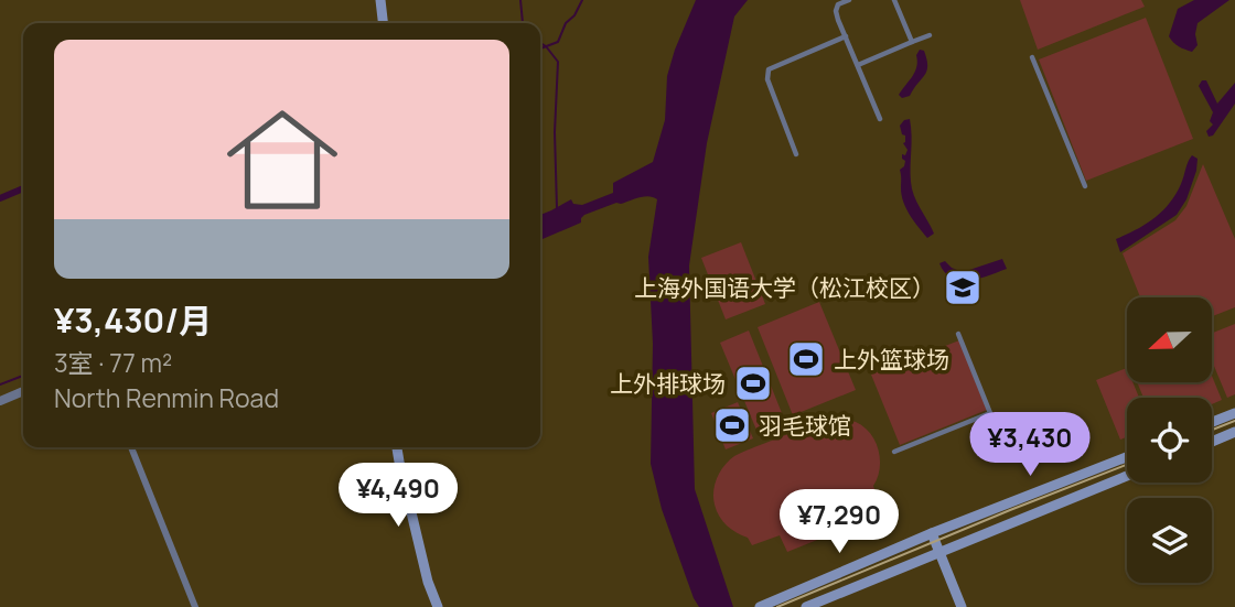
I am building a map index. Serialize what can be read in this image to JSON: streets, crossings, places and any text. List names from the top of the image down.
{
  "places": {
    "school or university": ["上海外国语大学（松江校区）"],
    "sports": ["上外篮球场", "上外排球场", "羽毛球馆"]
  },
  "north": "left",
  "page": {
    "list": [
      {
        "name": "¥3,430/月",
        "note": "3室 · 77 m² · North Renmin Road"
      }
    ],
    "price": ["¥3,430", "¥4,490", "¥7,290"]
  }
}
